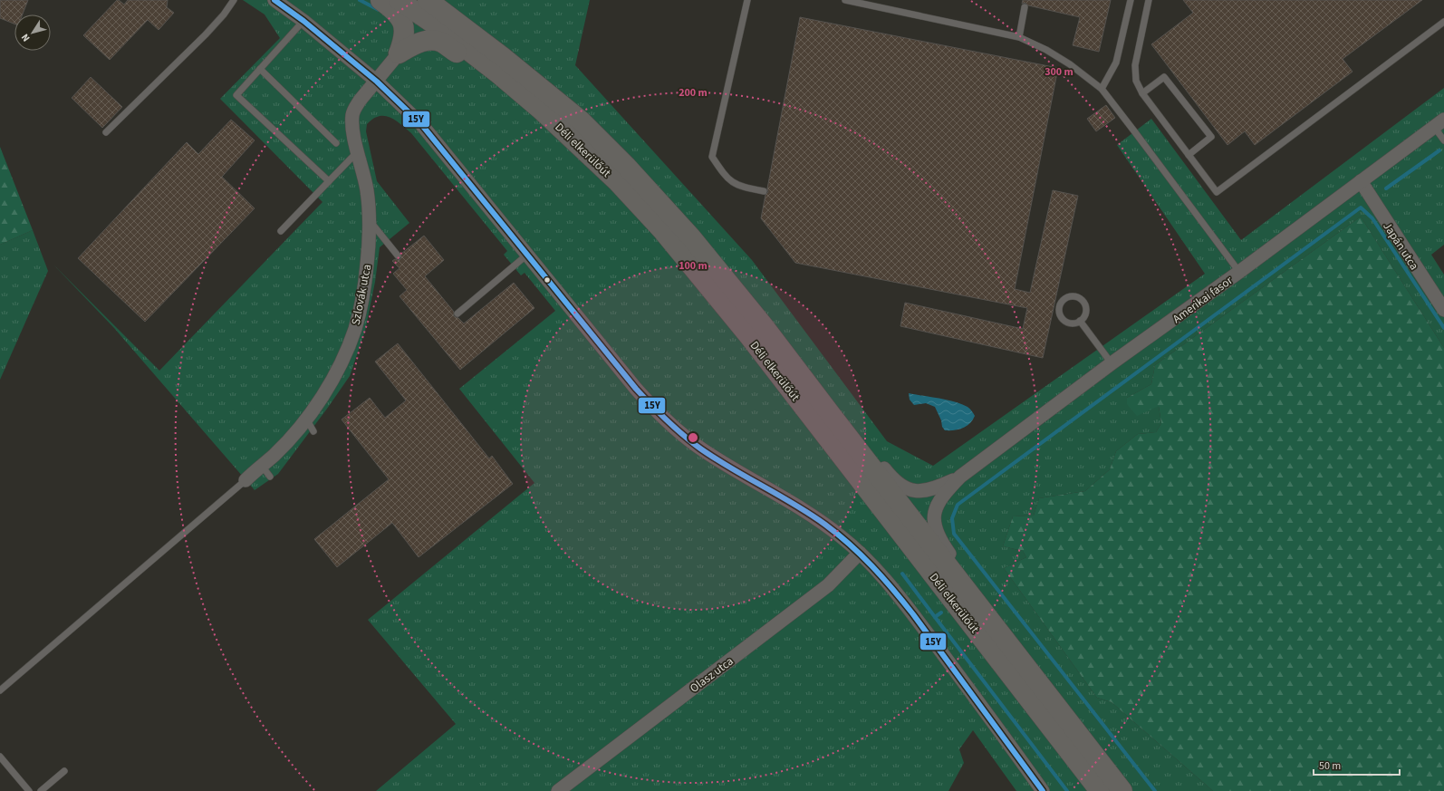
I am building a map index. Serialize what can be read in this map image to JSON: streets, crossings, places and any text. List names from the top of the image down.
{
  "streets": {
    "main road": ["Déli elkerülőút"],
    "street": [
      "Japán utca",
      "Szlovák utca",
      "Amerikai fasor",
      "Olasz utca"
    ]
  },
  "crossings": [
    ["Japán utca", "Amerikai fasor"]
  ],
  "lines": ["transit line 15Y"],
  "scale_bar": "50 m",
  "north": "bottom left",
  "rings": ["300 m", "200 m", "100 m"]
}
